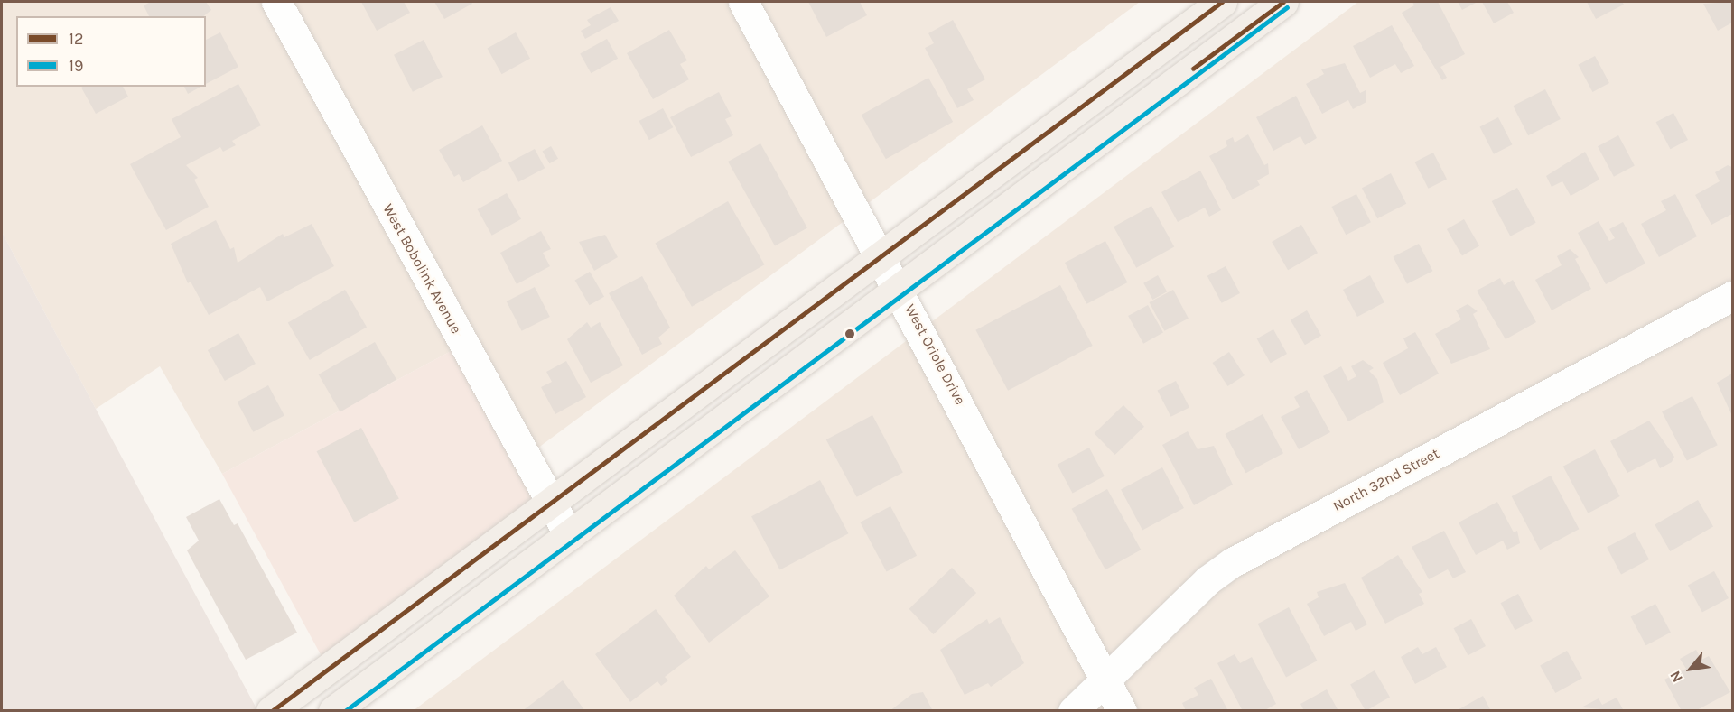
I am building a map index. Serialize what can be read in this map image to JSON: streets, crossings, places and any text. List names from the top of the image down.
{
  "streets": {
    "street": ["West Bobolink Avenue", "West Oriole Drive", "North 32nd Street"]
  },
  "crossings": [
    ["West Oriole Drive", "North 32nd Street"]
  ],
  "lines": ["transit line 12", "transit line 19"],
  "legend": ["12", "19"],
  "north": "bottom left"
}
